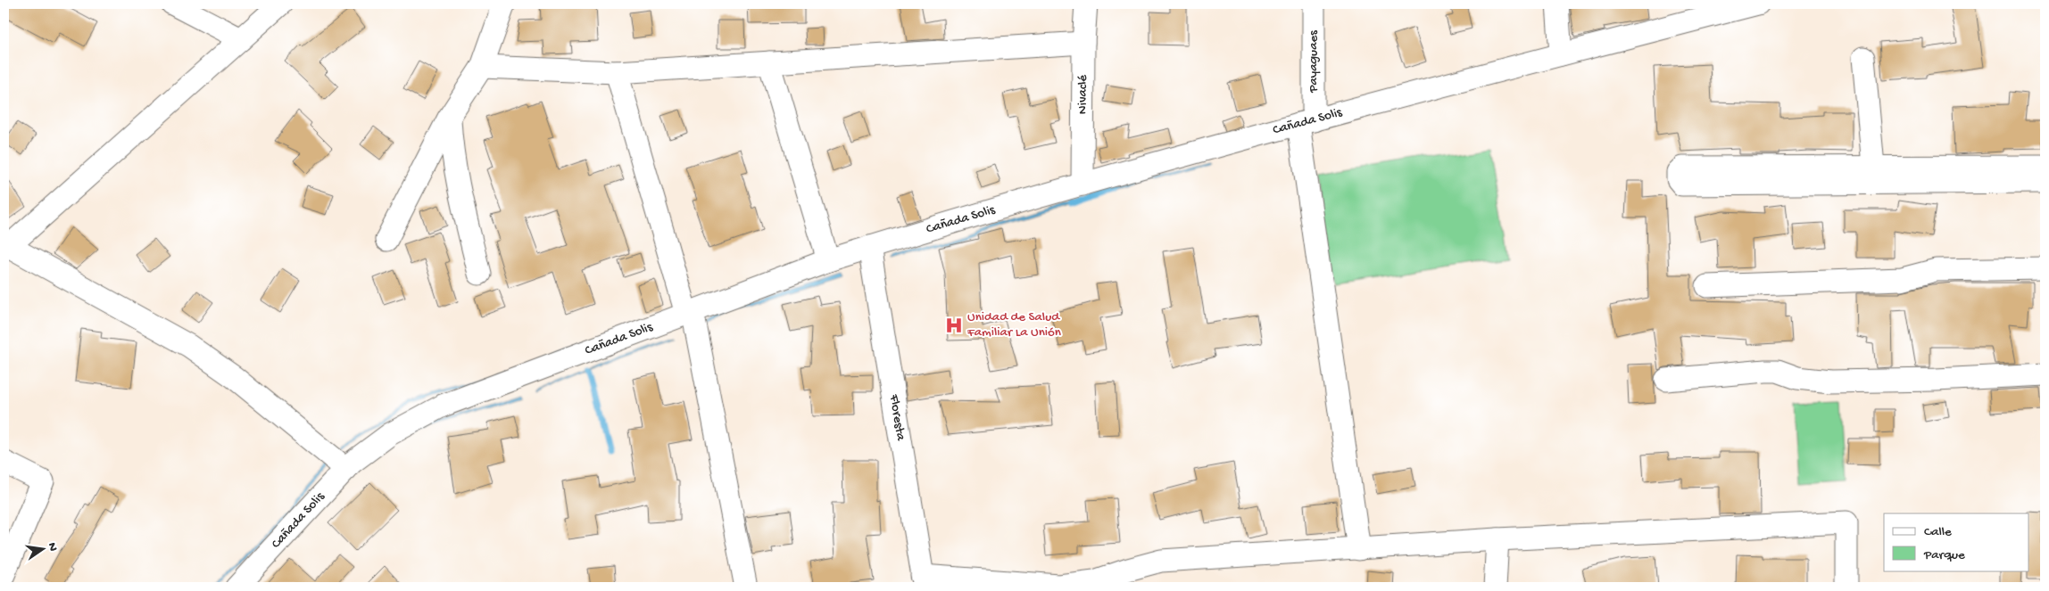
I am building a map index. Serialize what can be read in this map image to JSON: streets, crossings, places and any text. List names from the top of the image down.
{
  "streets": {
    "street": [
      "Payaguaes",
      "Nivaclé",
      "Cañada Solis",
      "Floresta"
    ]
  },
  "crossings": [
    ["Payaguaes", "Cañada Solis"],
    ["Nivaclé", "Cañada Solis"],
    ["Cañada Solis", "Floresta"]
  ],
  "places": {
    "hospital": ["Unidad de Salud Familiar La Unión"]
  },
  "legend": ["Calle", "Parque"],
  "north": "right"
}
